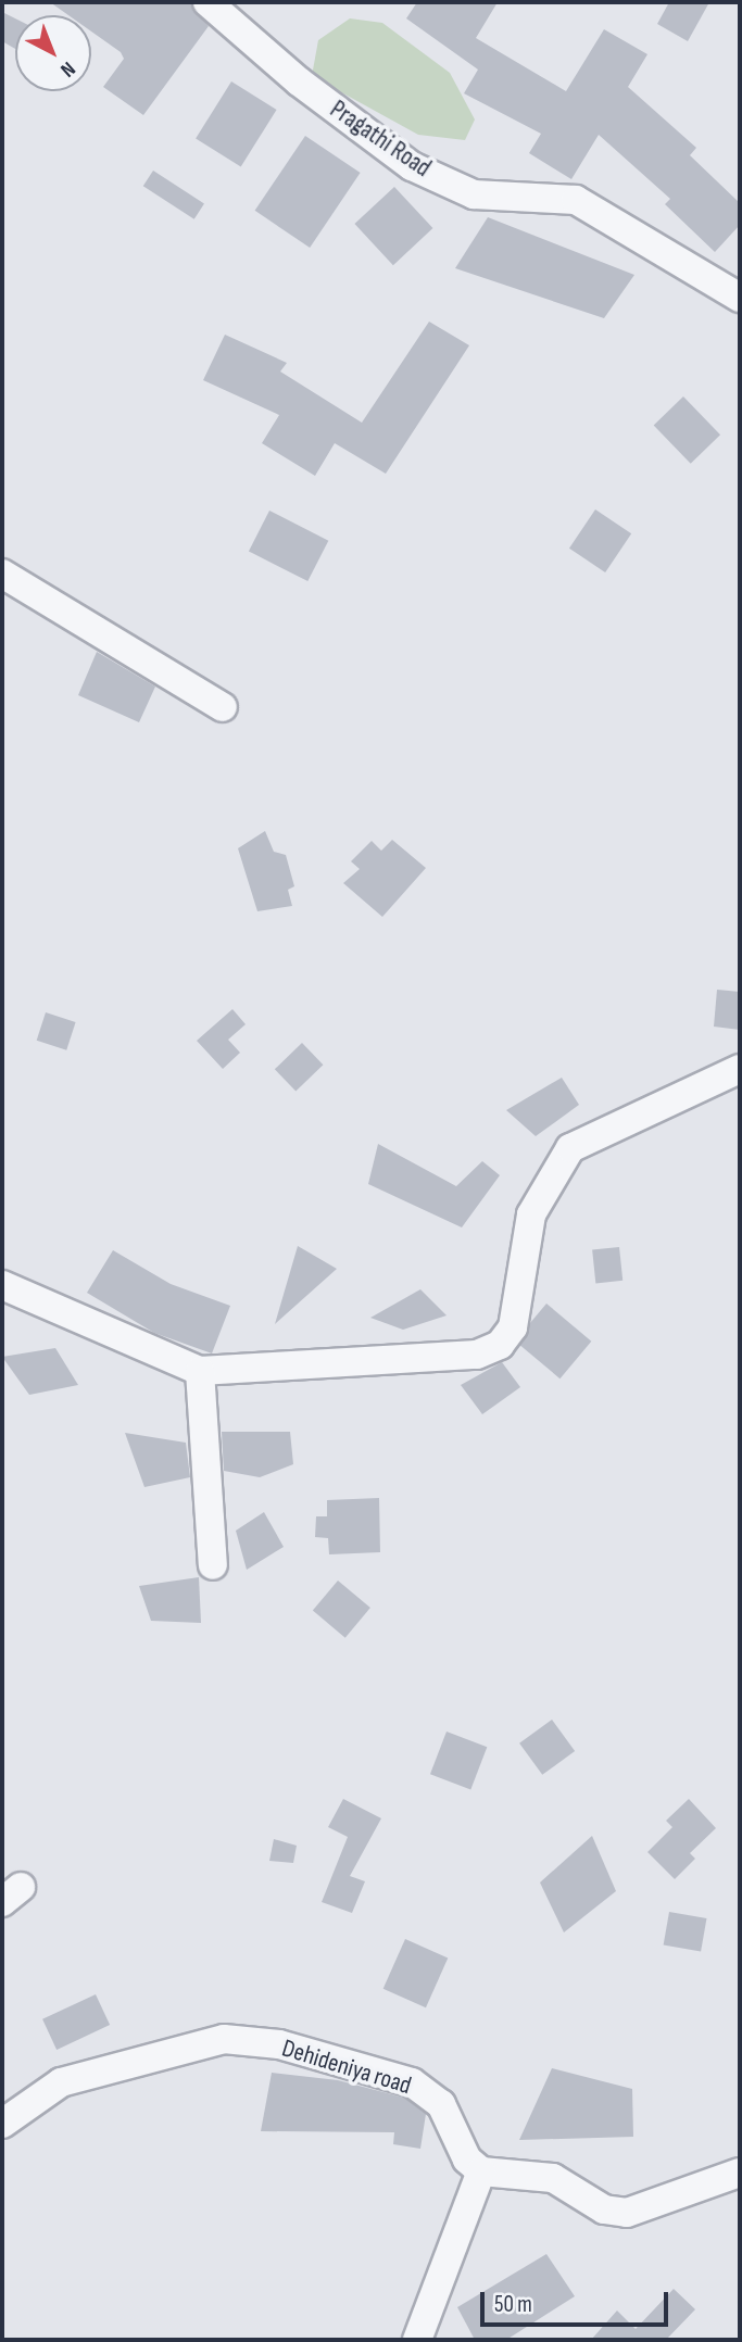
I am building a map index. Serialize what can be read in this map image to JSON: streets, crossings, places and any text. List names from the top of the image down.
{
  "streets": {
    "street": ["Pragathi Road", "Dehideniya road"]
  },
  "scale_bar": "50 m",
  "north": "bottom right"
}
